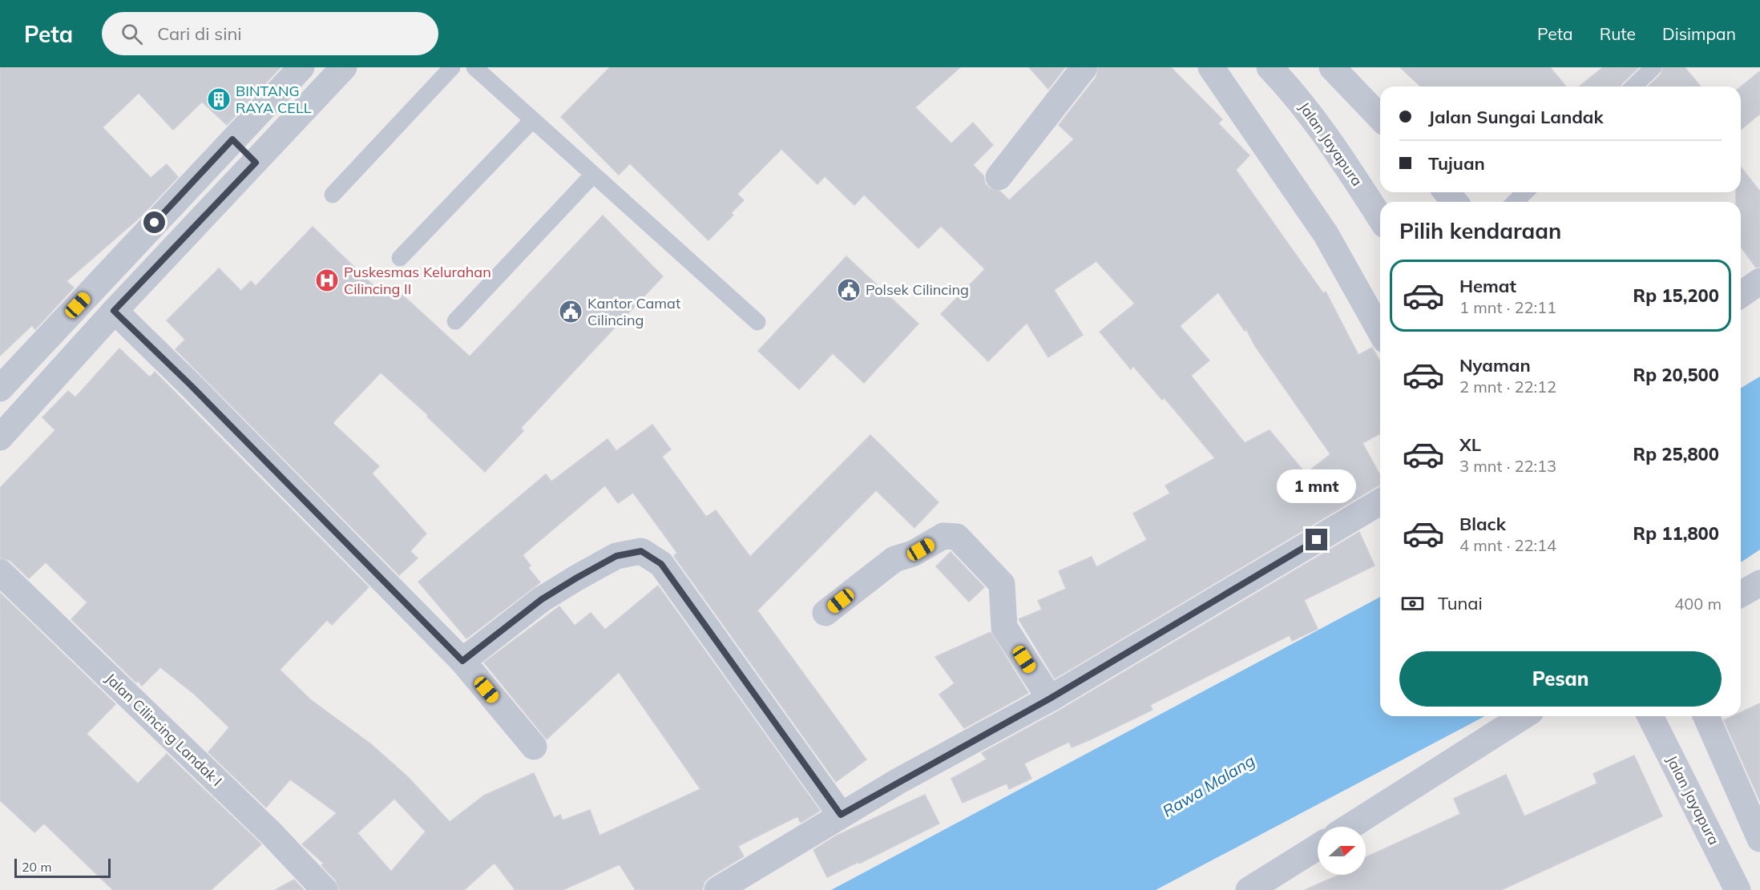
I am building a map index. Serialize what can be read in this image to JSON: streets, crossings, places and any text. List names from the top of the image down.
{
  "streets": {
    "street": ["Jalan Jayapura", "Jalan Cilincing Landak I"]
  },
  "water": ["Rawa Malang"],
  "places": {
    "building": ["BINTANG RAYA CELL"],
    "hospital": ["Puskesmas Kelurahan Cilincing II"],
    "public building": ["Polsek Cilincing", "Kantor Camat Cilincing"]
  },
  "scale_bar": "20 m",
  "north": "right",
  "page": {
    "header": "Peta",
    "search": "Cari di sini",
    "nav": ["Peta", "Rute", "Disimpan"],
    "banner": ["Jalan Sungai Landak", "Tujuan"],
    "heading": "Pilih kendaraan",
    "list": [
      {
        "name": "Hemat",
        "note": "1 mnt · 22:11",
        "value": "Rp 15,200"
      },
      {
        "name": "Nyaman",
        "note": "2 mnt · 22:12",
        "value": "Rp 20,500"
      },
      {
        "name": "XL",
        "note": "3 mnt · 22:13",
        "value": "Rp 25,800"
      },
      {
        "name": "Black",
        "note": "4 mnt · 22:14",
        "value": "Rp 11,800"
      }
    ],
    "bubble": "1 mnt",
    "pay": ["Tunai", "400 m"],
    "buttons": "Pesan",
    "scale": "20 m"
  }
}
